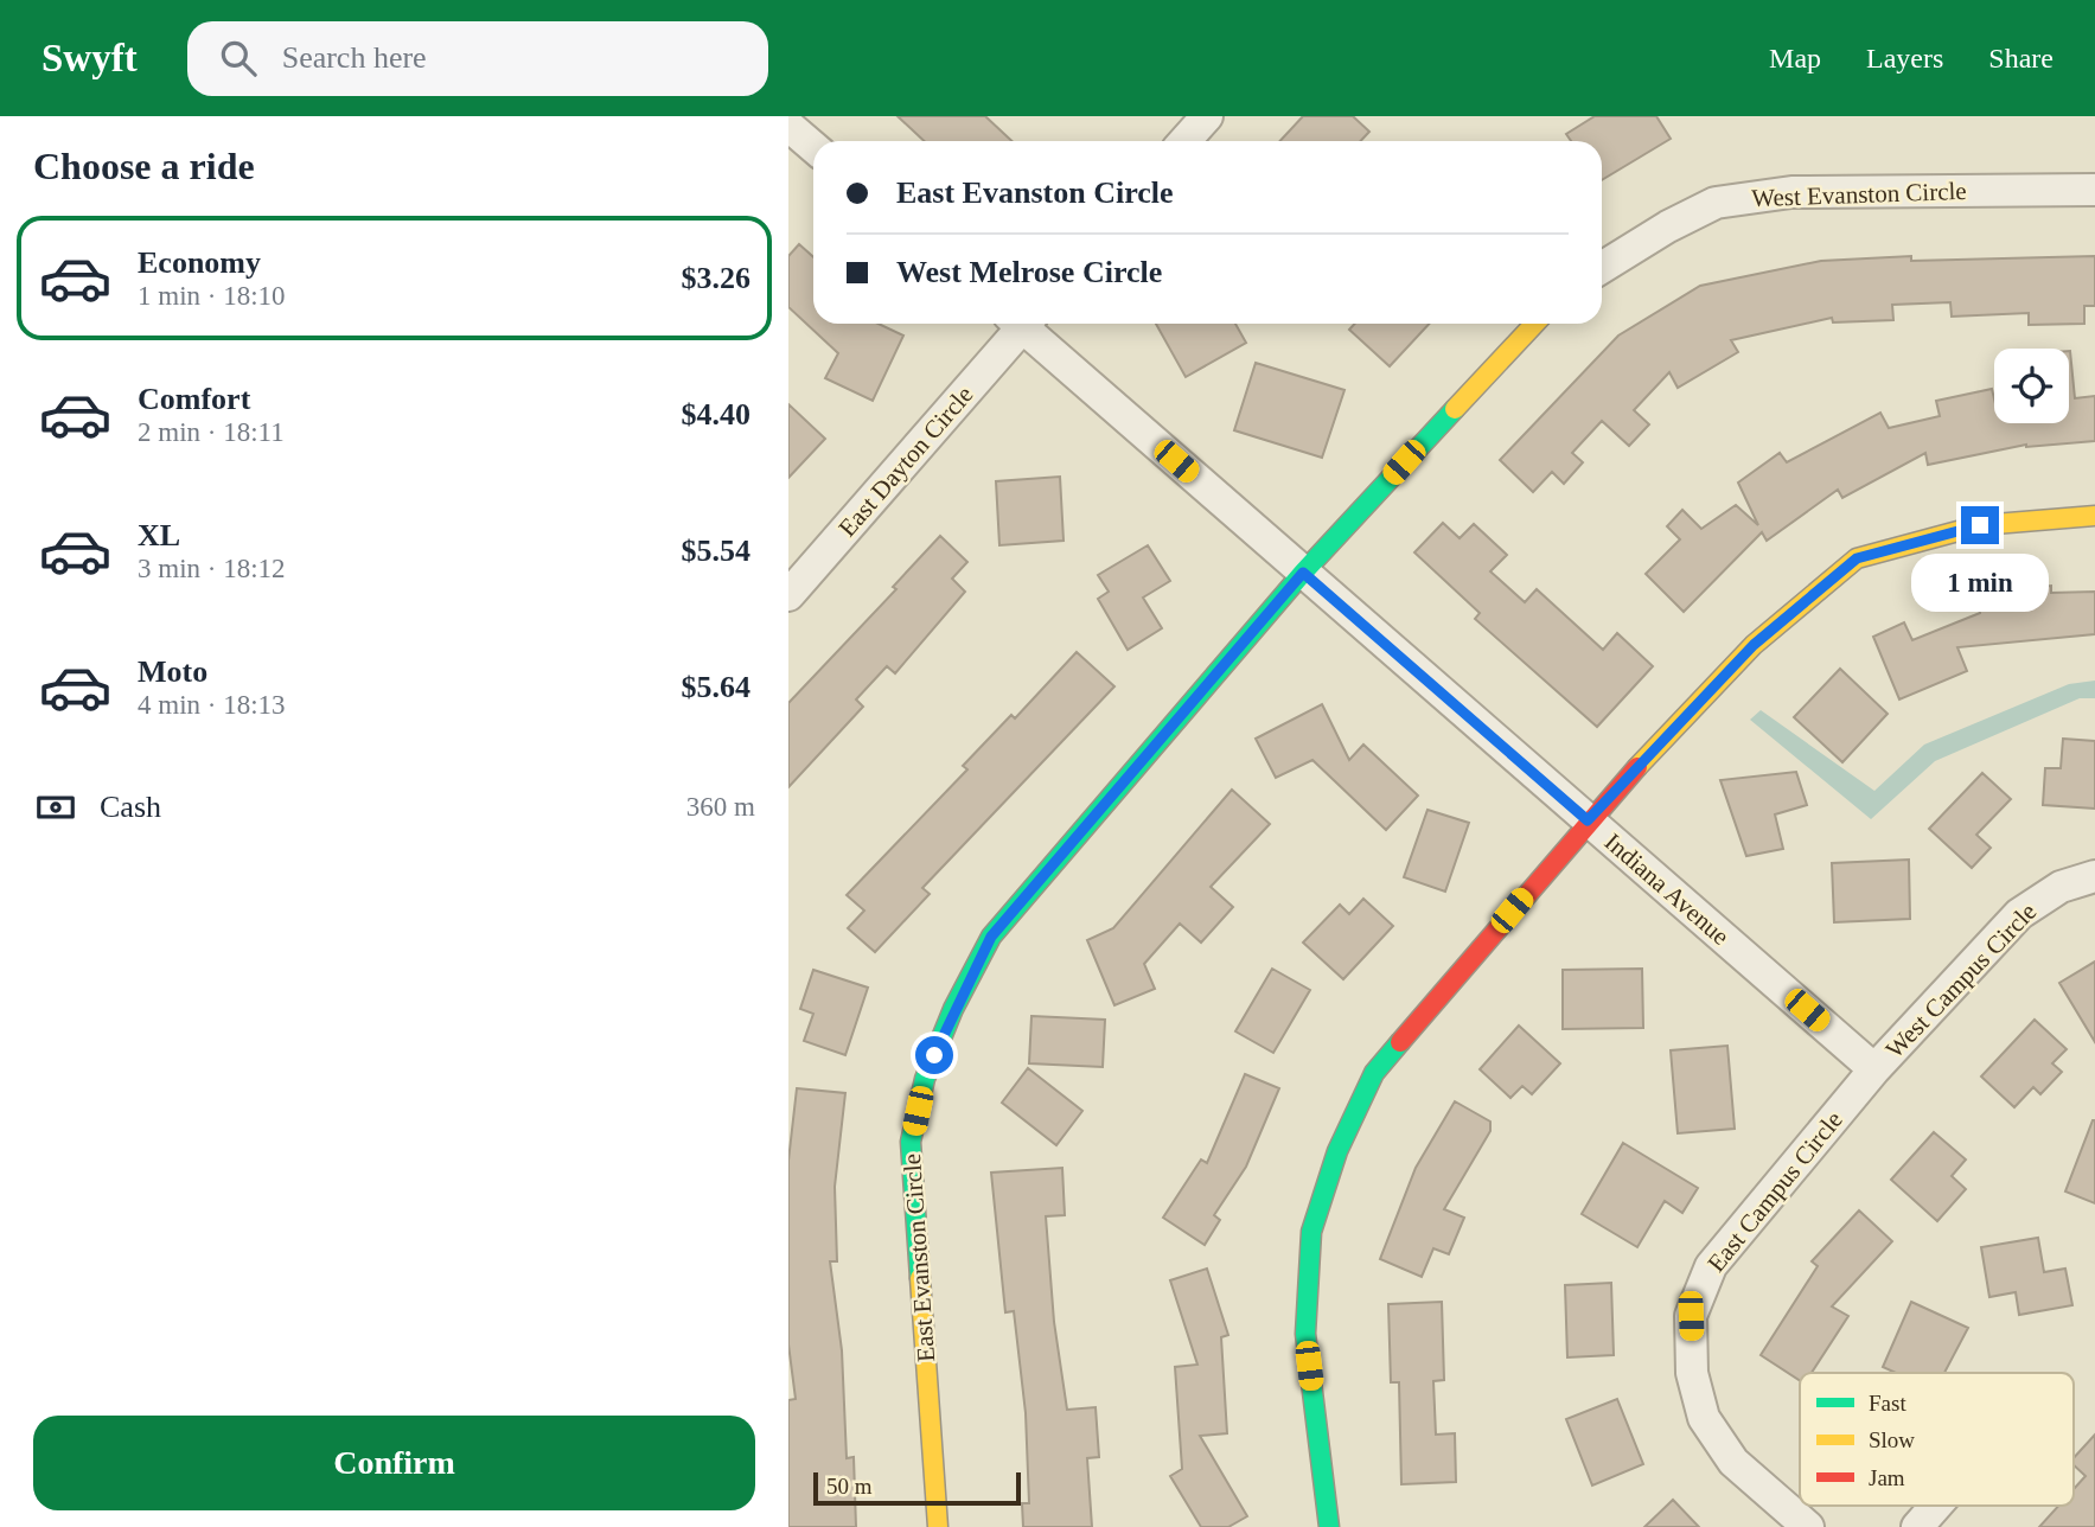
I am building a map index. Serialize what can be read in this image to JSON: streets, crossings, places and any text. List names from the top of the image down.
{
  "streets": {
    "street": [
      "West Evanston Circle",
      "East Dayton Circle",
      "Indiana Avenue",
      "West Campus Circle",
      "East Campus Circle",
      "East Evanston Circle"
    ]
  },
  "crossings": [
    ["Indiana Avenue", "West Campus Circle"],
    ["Indiana Avenue", "East Campus Circle"],
    ["Indiana Avenue", "East Evanston Circle"],
    ["West Campus Circle", "East Campus Circle"]
  ],
  "legend": ["Fast", "Slow", "Jam"],
  "scale_bar": "50 m",
  "page": {
    "header": "Swyft",
    "search": "Search here",
    "nav": ["Map", "Layers", "Share"],
    "heading": "Choose a ride",
    "banner": ["East Evanston Circle", "West Melrose Circle"],
    "list": [
      {
        "name": "Economy",
        "note": "1 min · 18:10",
        "value": "$3.26"
      },
      {
        "name": "Comfort",
        "note": "2 min · 18:11",
        "value": "$4.40"
      },
      {
        "name": "XL",
        "note": "3 min · 18:12",
        "value": "$5.54"
      },
      {
        "name": "Moto",
        "note": "4 min · 18:13",
        "value": "$5.64"
      }
    ],
    "bubble": "1 min",
    "pay": ["Cash", "360 m"],
    "buttons": "Confirm",
    "scale": "50 m"
  }
}
